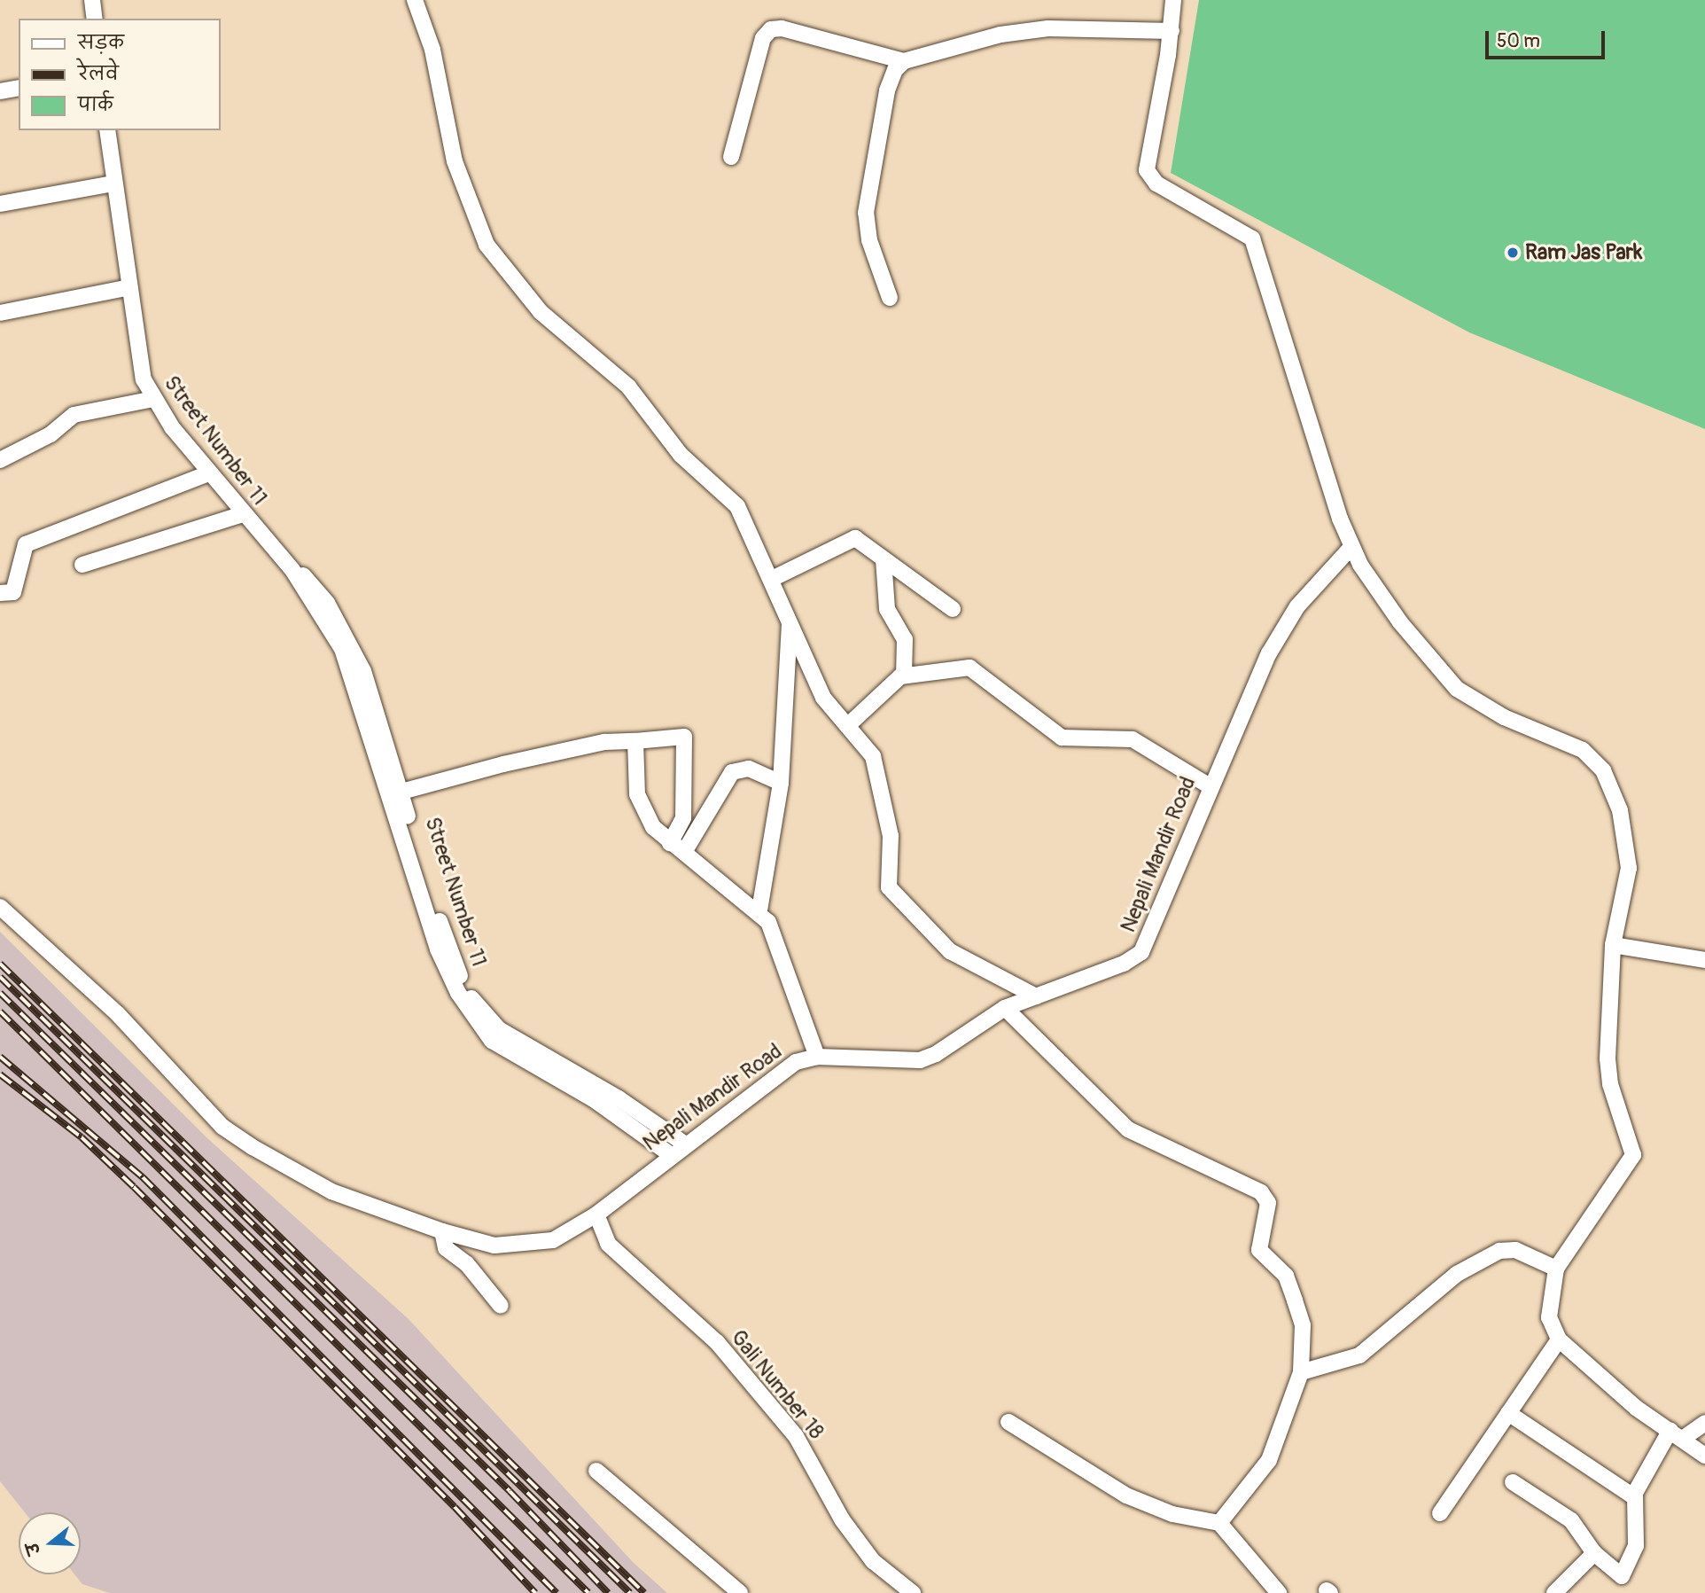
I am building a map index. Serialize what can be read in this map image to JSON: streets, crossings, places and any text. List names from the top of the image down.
{
  "streets": {
    "street": ["Street Number 11", "Nepali Mandir Road", "Gali Number 18"]
  },
  "crossings": [
    ["Street Number 11", "Nepali Mandir Road"],
    ["Nepali Mandir Road", "Gali Number 18"]
  ],
  "places": ["Ram Jas Park"],
  "legend": ["सड़क", "रेलवे", "पार्क"],
  "scale_bar": "50 m",
  "north": "left"
}
